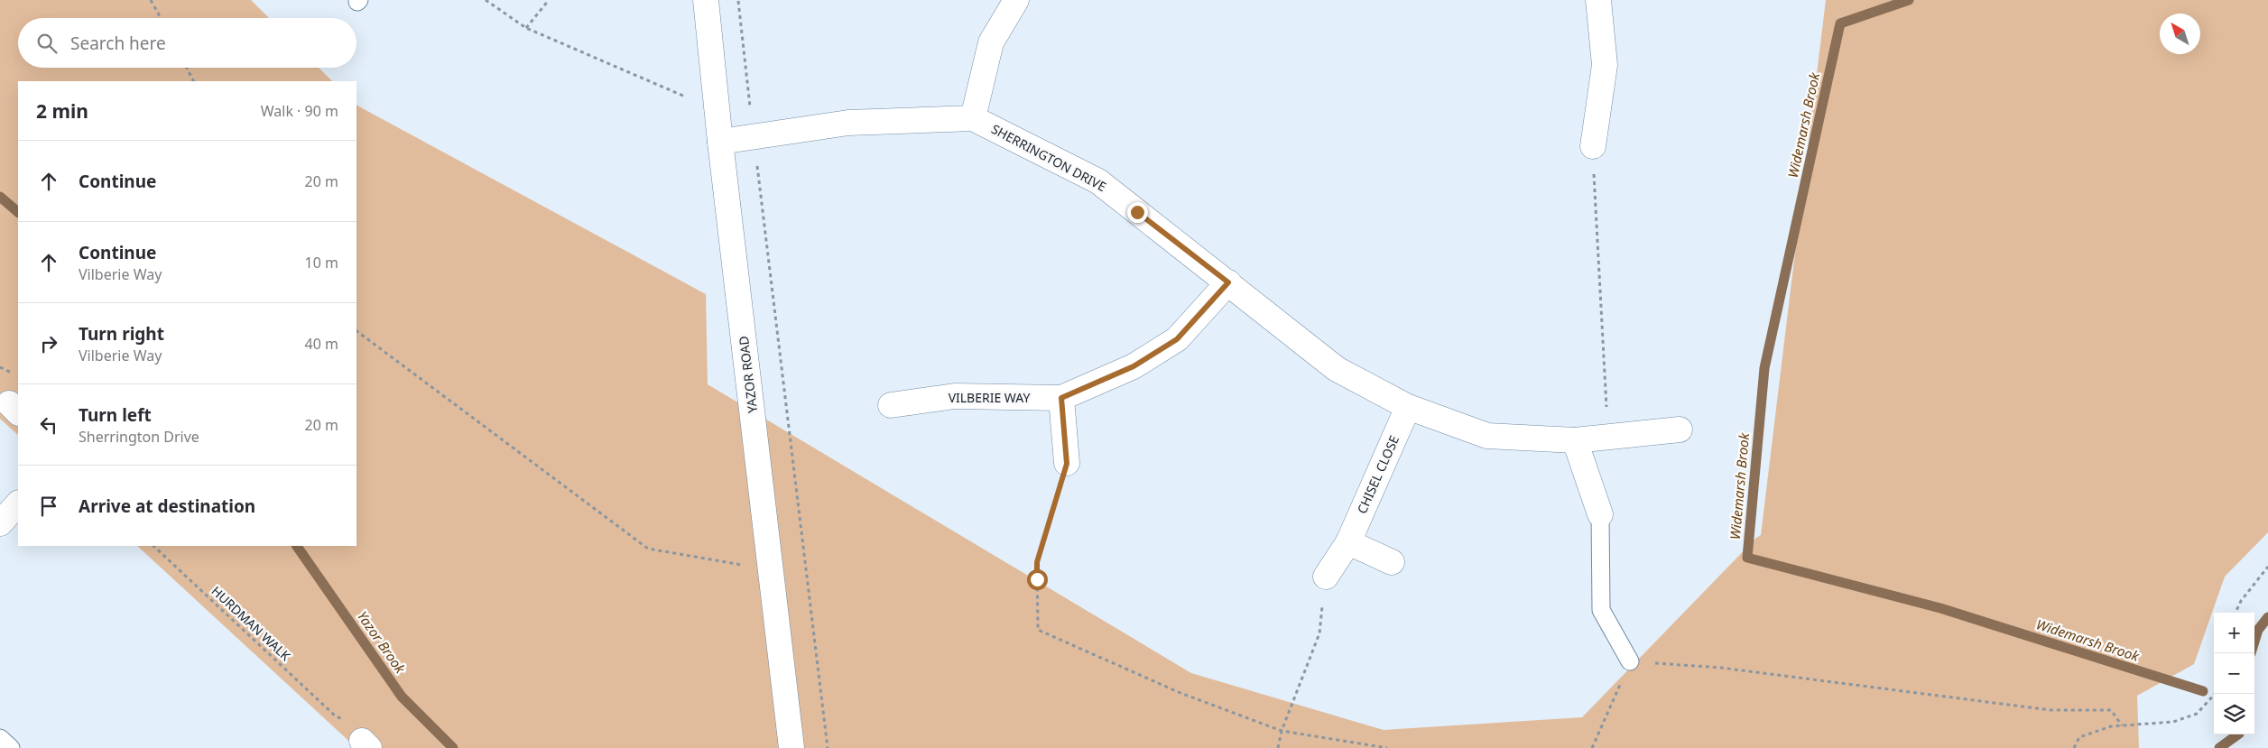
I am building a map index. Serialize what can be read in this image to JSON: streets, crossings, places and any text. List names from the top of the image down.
{
  "streets": {
    "street": [
      "SHERRINGTON DRIVE",
      "YAZOR ROAD",
      "VILBERIE WAY",
      "CHISEL CLOSE"
    ],
    "path": ["HURDMAN WALK"]
  },
  "crossings": [
    ["SHERRINGTON DRIVE", "YAZOR ROAD"],
    ["SHERRINGTON DRIVE", "VILBERIE WAY"],
    ["SHERRINGTON DRIVE", "CHISEL CLOSE"]
  ],
  "water": ["Widemarsh Brook", "Yazor Brook"],
  "north": "top left",
  "page": {
    "search": "Search here",
    "heading": ["2 min", "Walk · 90 m"],
    "list": [
      ["Continue", "20 m"],
      ["Continue", "Vilberie Way", "10 m"],
      ["Turn right", "Vilberie Way", "40 m"],
      ["Turn left", "Sherrington Drive", "20 m"],
      "Arrive at destination"
    ],
    "map_buttons": ["+", "−"]
  }
}
